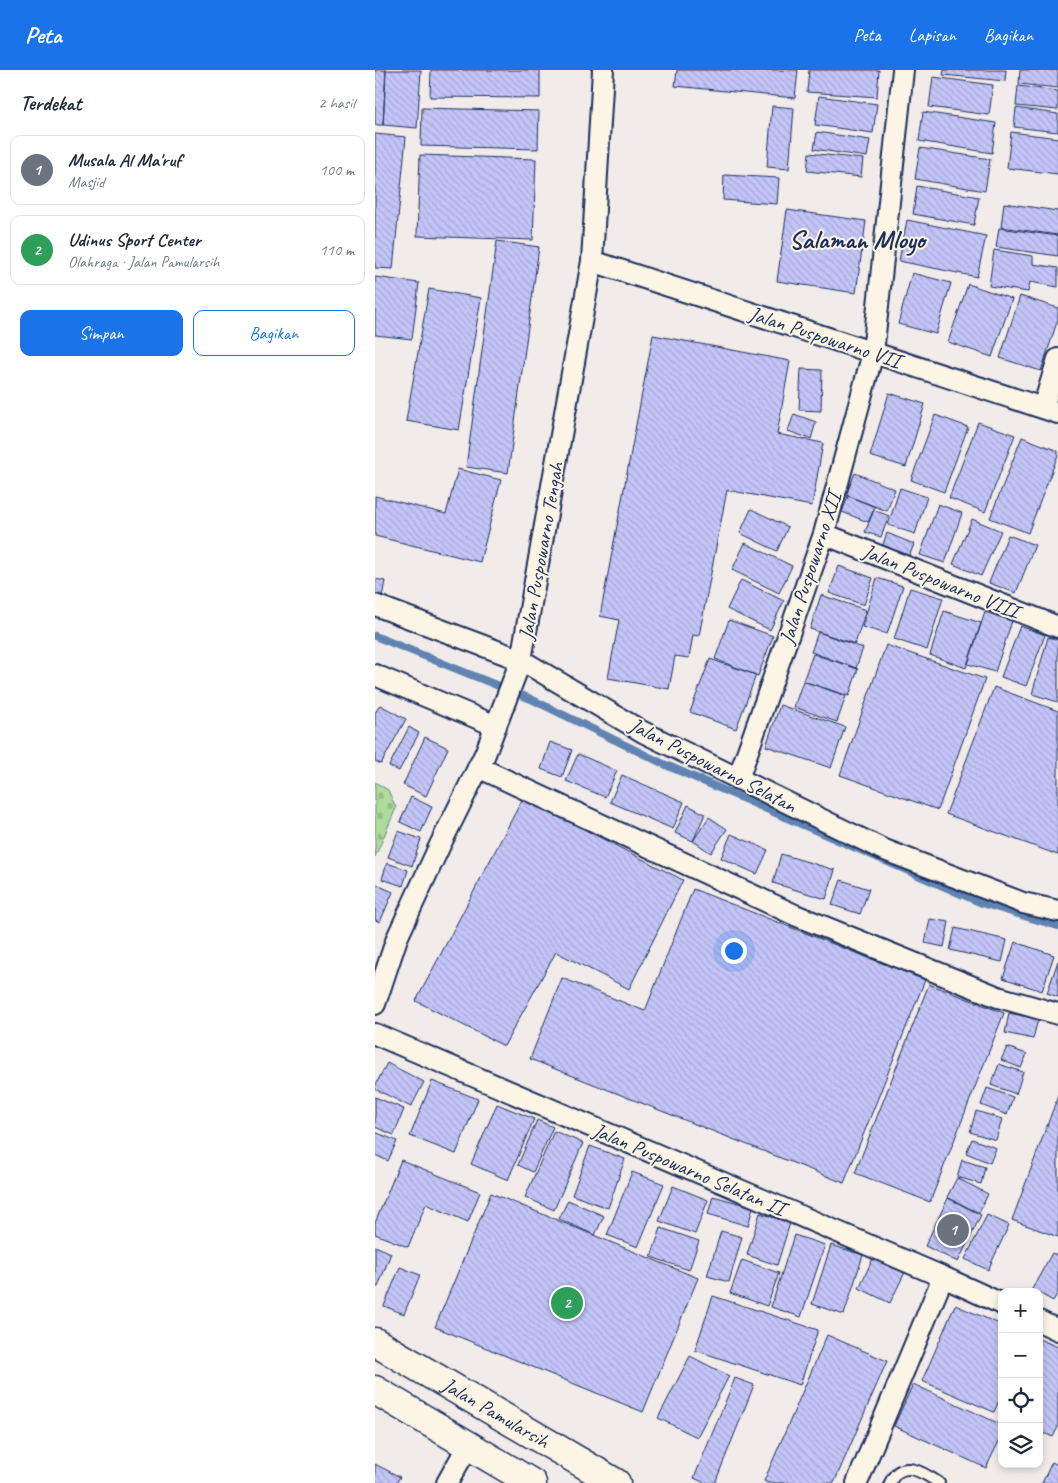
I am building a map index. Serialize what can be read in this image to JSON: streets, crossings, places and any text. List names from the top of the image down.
{
  "streets": {
    "highway": ["Jalan Pamularsih"],
    "street": [
      "Jalan Puspowarno VII",
      "Jalan Puspowarno Tengah",
      "Jalan Puspowarno XII",
      "Jalan Puspowarno VIII",
      "Jalan Puspowarno Selatan",
      "Jalan Puspowarno Selatan II"
    ]
  },
  "crossings": [
    ["Jalan Puspowarno VII", "Jalan Puspowarno Tengah"],
    ["Jalan Puspowarno VII", "Jalan Puspowarno XII"],
    ["Jalan Puspowarno Tengah", "Jalan Puspowarno Selatan"],
    ["Jalan Puspowarno XII", "Jalan Puspowarno VIII"],
    ["Jalan Puspowarno XII", "Jalan Puspowarno Selatan"]
  ],
  "districts": ["Salaman Mloyo"],
  "page": {
    "header": "Peta",
    "nav": ["Peta", "Lapisan", "Bagikan"],
    "heading": ["Terdekat", "2 hasil"],
    "list": [
      {
        "mark": "1",
        "name": "Musala Al Ma'ruf",
        "note": "Masjid",
        "value": "100 m"
      },
      {
        "mark": "2",
        "name": "Udinus Sport Center",
        "note": "Olahraga · Jalan Pamularsih",
        "value": "110 m"
      }
    ],
    "buttons": ["Simpan", "Bagikan"],
    "pins": ["1", "2"],
    "map_buttons": ["+", "−"]
  }
}
